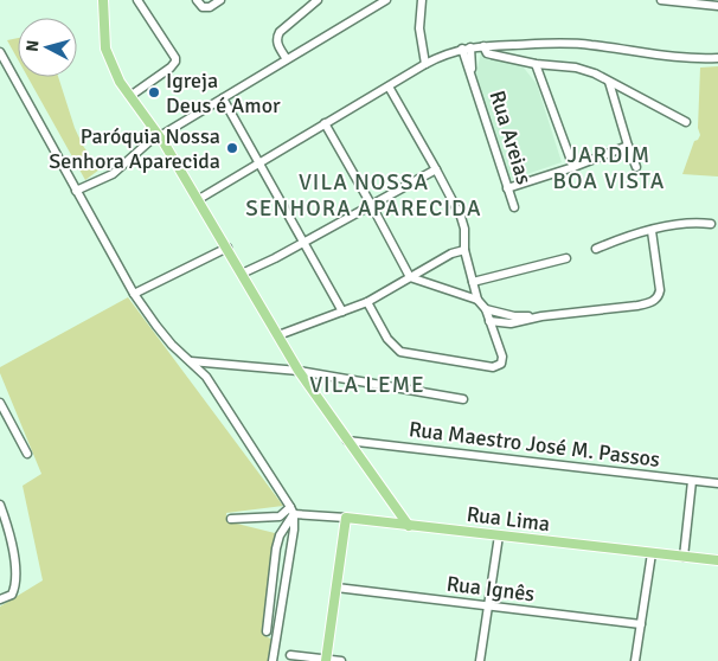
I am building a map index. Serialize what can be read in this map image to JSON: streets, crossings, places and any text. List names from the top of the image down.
{
  "streets": {
    "main road": ["Rua Lima"],
    "street": ["Rua Areias", "Rua Maestro José M. Passos", "Rua Ignês"]
  },
  "districts": ["JARDIM BOA VISTA", "VILA NOSSA SENHORA APARECIDA", "VILA LEME"],
  "places": ["Igreja Deus é Amor", "Paróquia Nossa Senhora Aparecida"],
  "north": "left"
}
